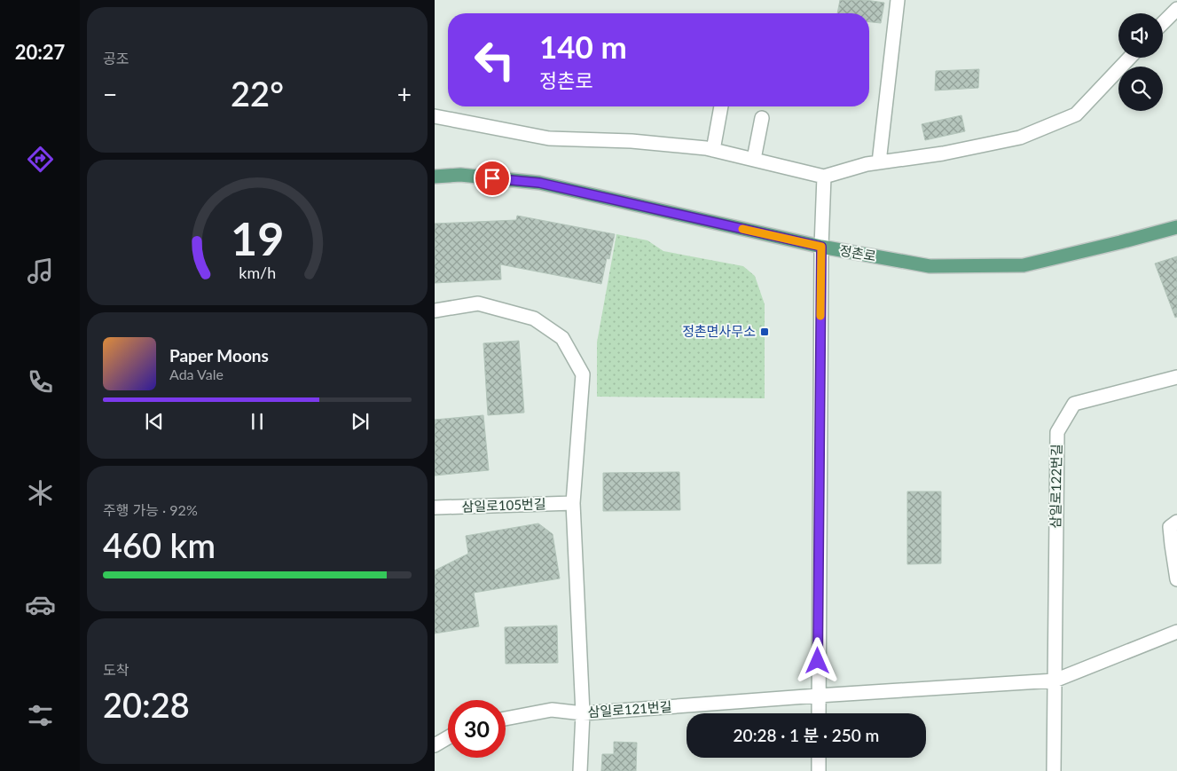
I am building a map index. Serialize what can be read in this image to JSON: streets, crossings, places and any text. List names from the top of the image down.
{
  "streets": {
    "main road": ["정촌로"],
    "street": ["삼일로122번길", "삼일로105번길", "삼일로121번길"]
  },
  "places": {
    "transit": ["정촌면사무소"]
  },
  "page": {
    "tabs": "20:27",
    "tile": [
      "공조",
      ["주행 가능 · 92%", "460 km"],
      ["도착", "20:28"]
    ],
    "turn": ["140 m", "정촌로"],
    "heat": ["−", "22°", "+"],
    "song": ["Paper Moons", "Ada Vale"],
    "limit": "30",
    "trip": "20:28 · 1 분 · 250 m",
    "gauge": ["19", "km/h"]
  }
}
